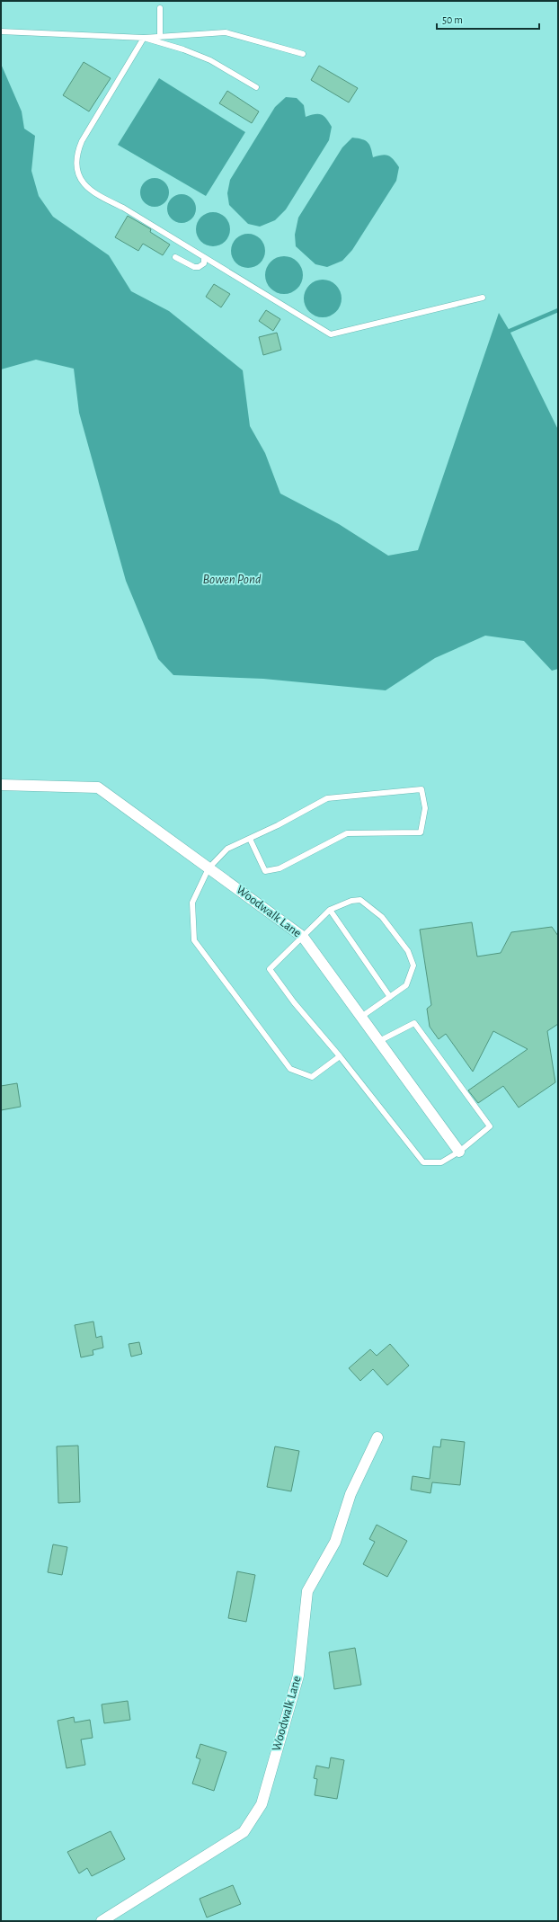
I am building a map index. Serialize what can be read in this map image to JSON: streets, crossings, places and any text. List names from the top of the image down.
{
  "streets": {
    "street": ["Woodwalk Lane"]
  },
  "water": ["Bowen Pond"],
  "scale_bar": "50 m"
}
